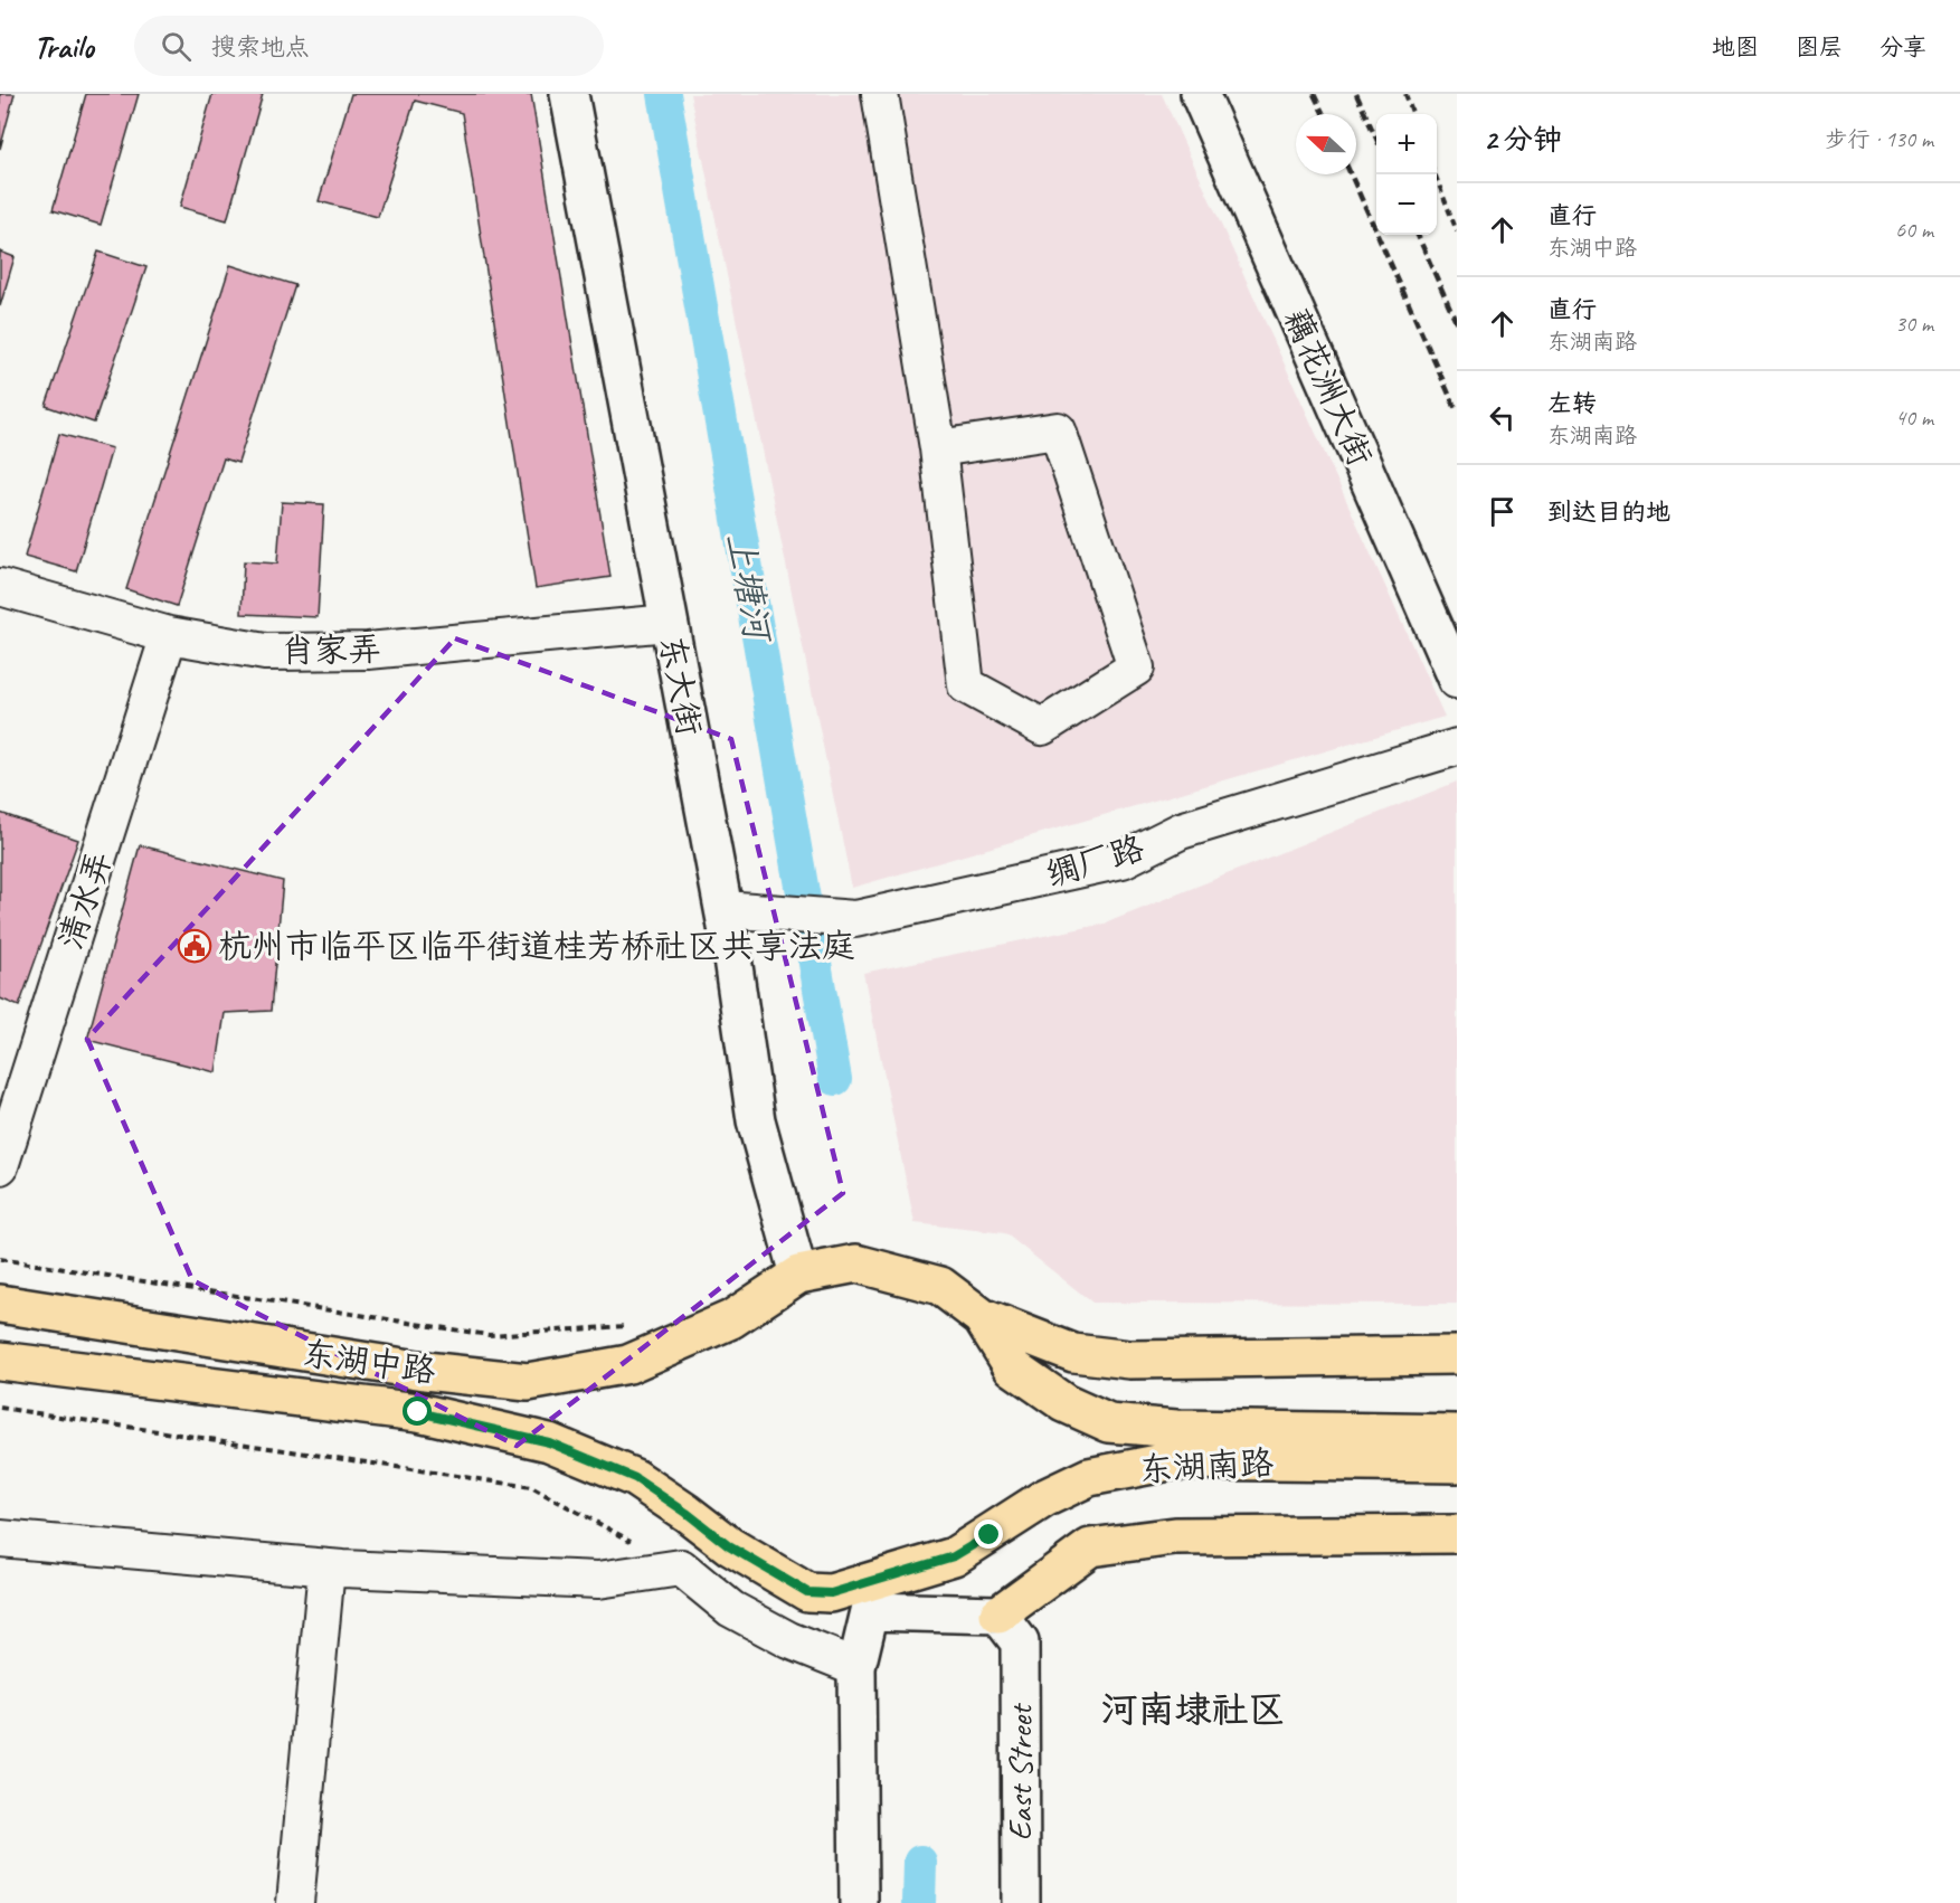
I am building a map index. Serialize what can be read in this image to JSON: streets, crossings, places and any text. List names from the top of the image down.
{
  "streets": {
    "main road": ["东湖中路", "东湖南路"],
    "street": [
      "藕花洲大街",
      "肖家弄",
      "东大街",
      "绸厂路",
      "清水弄",
      "East Street"
    ]
  },
  "crossings": [
    ["肖家弄", "东大街"],
    ["肖家弄", "清水弄"],
    ["东大街", "绸厂路"],
    ["东大街", "东湖中路"],
    ["东湖中路", "东湖南路"]
  ],
  "districts": ["河南埭社区"],
  "water": ["上塘河"],
  "places": {
    "public building": ["杭州市临平区临平街道桂芳桥社区共享法庭"]
  },
  "north": "left",
  "page": {
    "header": "Trailo",
    "search": "搜索地点",
    "nav": ["地图", "图层", "分享"],
    "heading": ["2 分钟", "步行 · 130 m"],
    "map_buttons": ["+", "−"],
    "list": [
      ["直行", "东湖中路", "60 m"],
      ["直行", "东湖南路", "30 m"],
      ["左转", "东湖南路", "40 m"],
      "到达目的地"
    ]
  }
}
